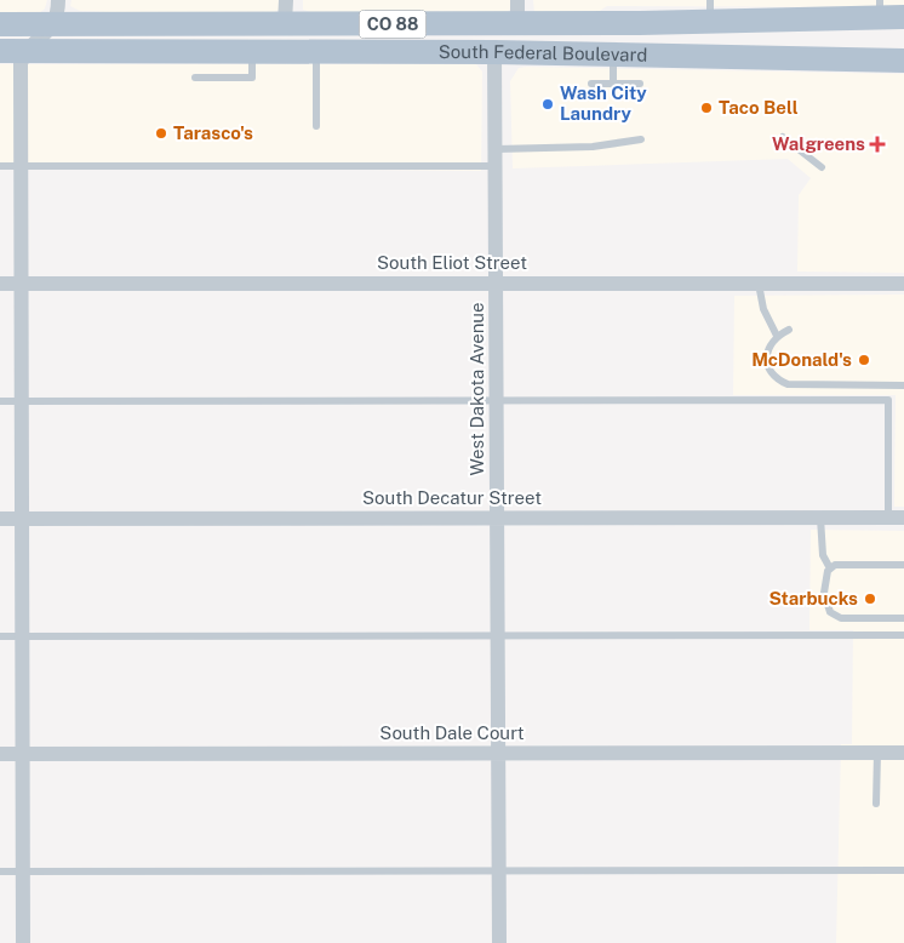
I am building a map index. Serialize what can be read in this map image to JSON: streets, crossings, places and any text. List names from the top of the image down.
{
  "streets": {
    "main road": ["CO 88", "South Federal Boulevard"],
    "street": [
      "South Eliot Street",
      "West Dakota Avenue",
      "South Decatur Street",
      "South Dale Court"
    ]
  },
  "crossings": [
    ["South Federal Boulevard", "West Dakota Avenue"],
    ["South Eliot Street", "West Dakota Avenue"],
    ["West Dakota Avenue", "South Decatur Street"],
    ["West Dakota Avenue", "South Dale Court"]
  ],
  "places": {
    "other": [
      "Wash City Laundry",
      "Taco Bell",
      "Tarasco's",
      "McDonald's",
      "Starbucks"
    ],
    "health": ["Walgreens"]
  }
}
